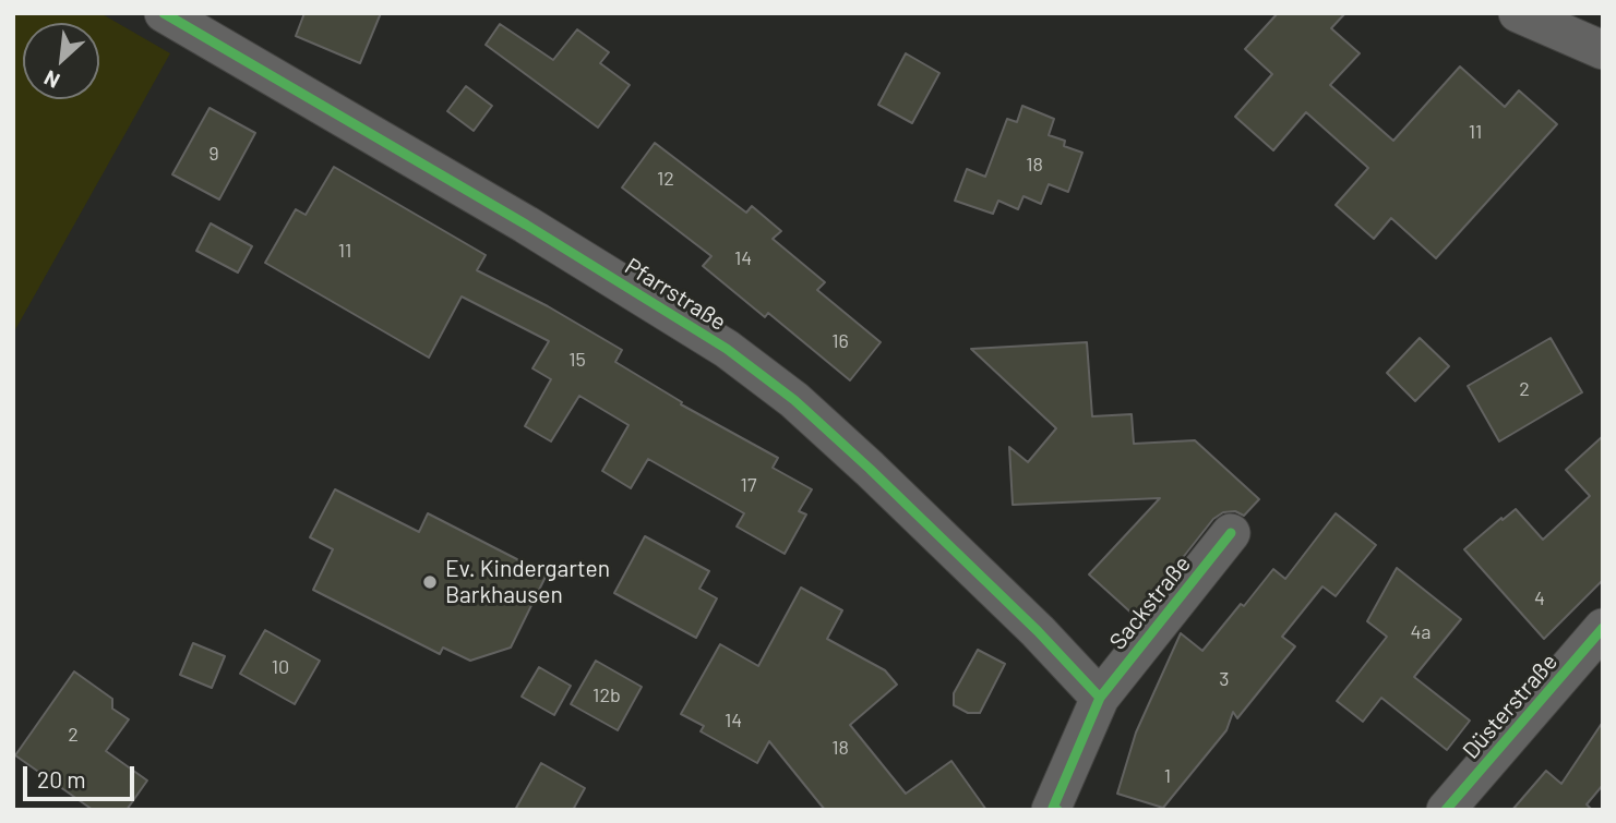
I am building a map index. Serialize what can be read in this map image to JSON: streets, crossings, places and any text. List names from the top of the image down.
{
  "streets": {
    "street": ["Pfarrstraße", "Sackstraße", "Düsterstraße"]
  },
  "crossings": [
    ["Pfarrstraße", "Sackstraße"]
  ],
  "places": ["Ev. Kindergarten Barkhausen"],
  "house_numbers": [
    "11",
    "9",
    "18",
    "12",
    "11",
    "14",
    "16",
    "15",
    "2",
    "17",
    "4",
    "4a",
    "10",
    "3",
    "12b",
    "14",
    "2",
    "18",
    "1"
  ],
  "scale_bar": "20 m",
  "north": "bottom left"
}
